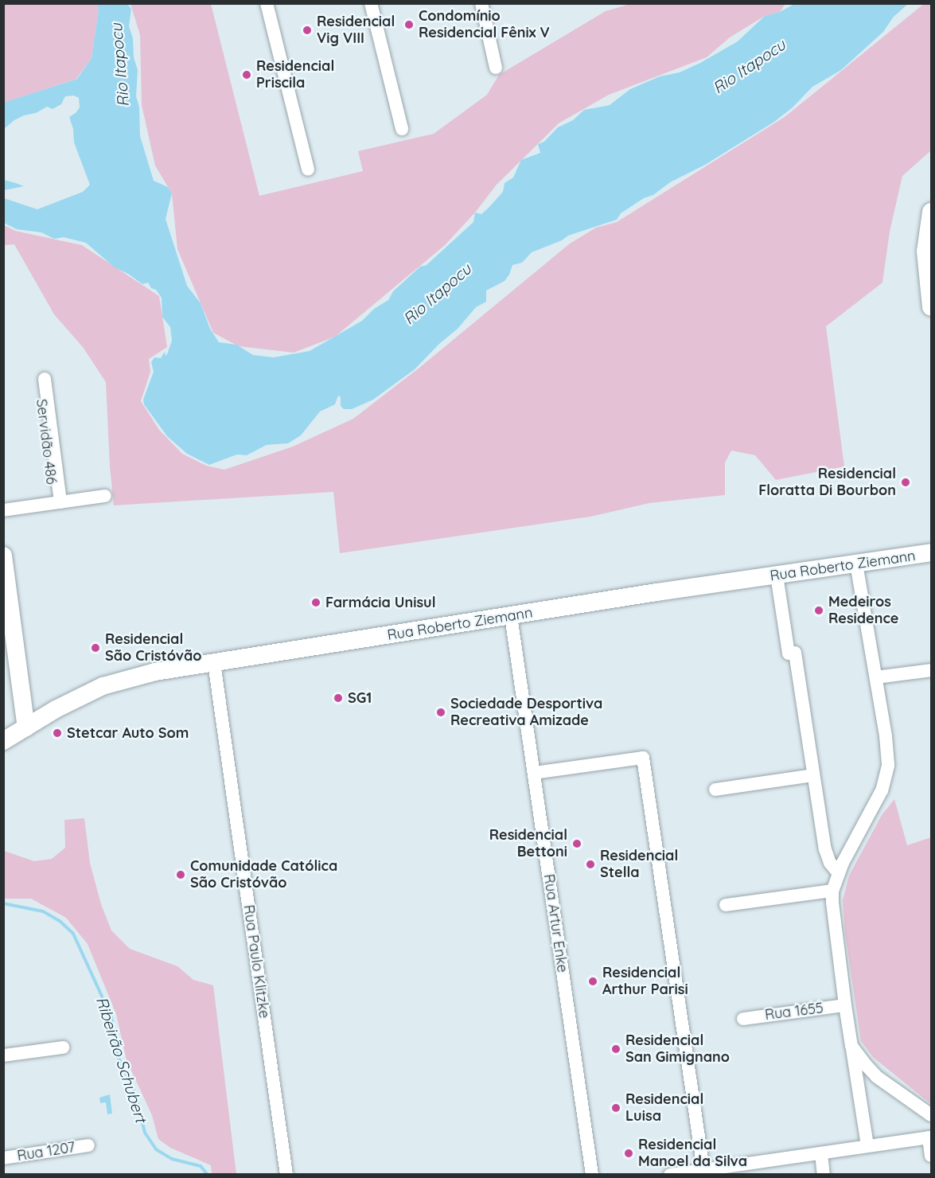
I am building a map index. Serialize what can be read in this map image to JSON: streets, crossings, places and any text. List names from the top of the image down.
{
  "streets": {
    "main road": ["Rua Roberto Ziemann"],
    "street": [
      "Rua Artur Enke",
      "Rua Paulo Klitzke",
      "Rua 1655",
      "Rua 1207"
    ]
  },
  "crossings": [
    ["Rua Roberto Ziemann", "Rua Artur Enke"],
    ["Rua Roberto Ziemann", "Rua Paulo Klitzke"]
  ],
  "water": ["Rio Itapocu", "Ribeirão Schubert"],
  "places": [
    "Condomínio Residencial Fênix V",
    "Residencial Vig VIII",
    "Residencial Priscila",
    "Residencial Floratta Di Bourbon",
    "Farmácia Unisul",
    "Medeiros Residence",
    "Residencial São Cristóvão",
    "SG1",
    "Sociedade Desportiva Recreativa Amizade",
    "Stetcar Auto Som",
    "Residencial Bettoni",
    "Residencial Stella",
    "Comunidade Católica São Cristóvão",
    "Residencial Arthur Parisi",
    "Residencial San Gimignano",
    "Residencial Luisa",
    "Residencial Manoel da Silva"
  ]
}
